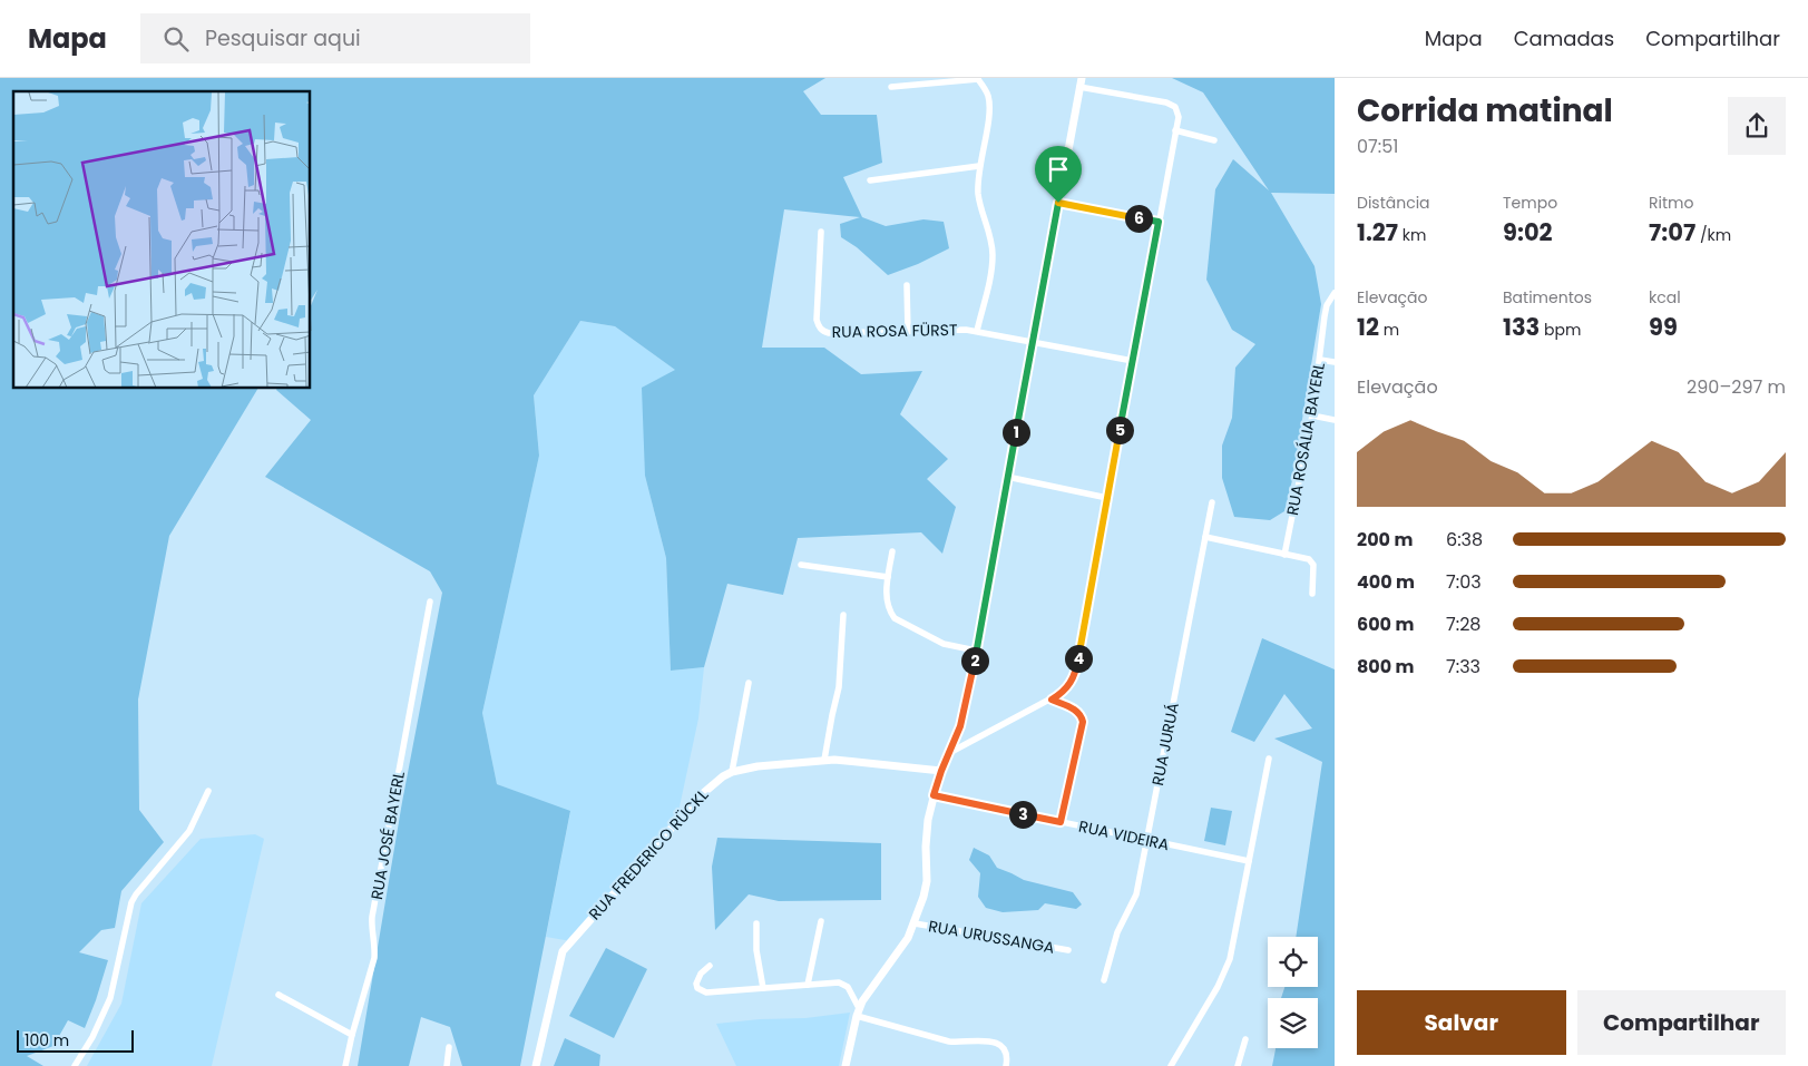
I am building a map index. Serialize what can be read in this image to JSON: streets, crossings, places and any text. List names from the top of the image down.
{
  "streets": {
    "street": [
      "RUA ROSA FÜRST",
      "RUA ROSÁLIA BAYERL",
      "RUA JURUÁ",
      "RUA JOSÉ BAYERL",
      "RUA VIDEIRA",
      "RUA FREDERICO RÜCKL",
      "RUA URUSSANGA"
    ]
  },
  "crossings": [
    ["RUA JURUÁ", "RUA VIDEIRA"]
  ],
  "scale_bar": "100 m",
  "page": {
    "header": "Mapa",
    "search": "Pesquisar aqui",
    "nav": ["Mapa", "Camadas", "Compartilhar"],
    "heading": ["Corrida matinal", "07:51"],
    "stats": [
      ["Distância", "1.27 km"],
      ["Tempo", "9:02"],
      ["Ritmo", "7:07 /km"],
      ["Elevação", "12 m"],
      ["Batimentos", "133 bpm"],
      ["kcal", "99"]
    ],
    "pins": [
      "6",
      "5",
      "1",
      "4",
      "2",
      "3"
    ],
    "chart": ["Elevação", "290–297 m"],
    "list": [
      {
        "name": "200 m",
        "note": "6:38"
      },
      {
        "name": "400 m",
        "note": "7:03"
      },
      {
        "name": "600 m",
        "note": "7:28"
      },
      {
        "name": "800 m",
        "note": "7:33"
      }
    ],
    "buttons": ["Salvar", "Compartilhar"],
    "scale": "100 m"
  }
}
